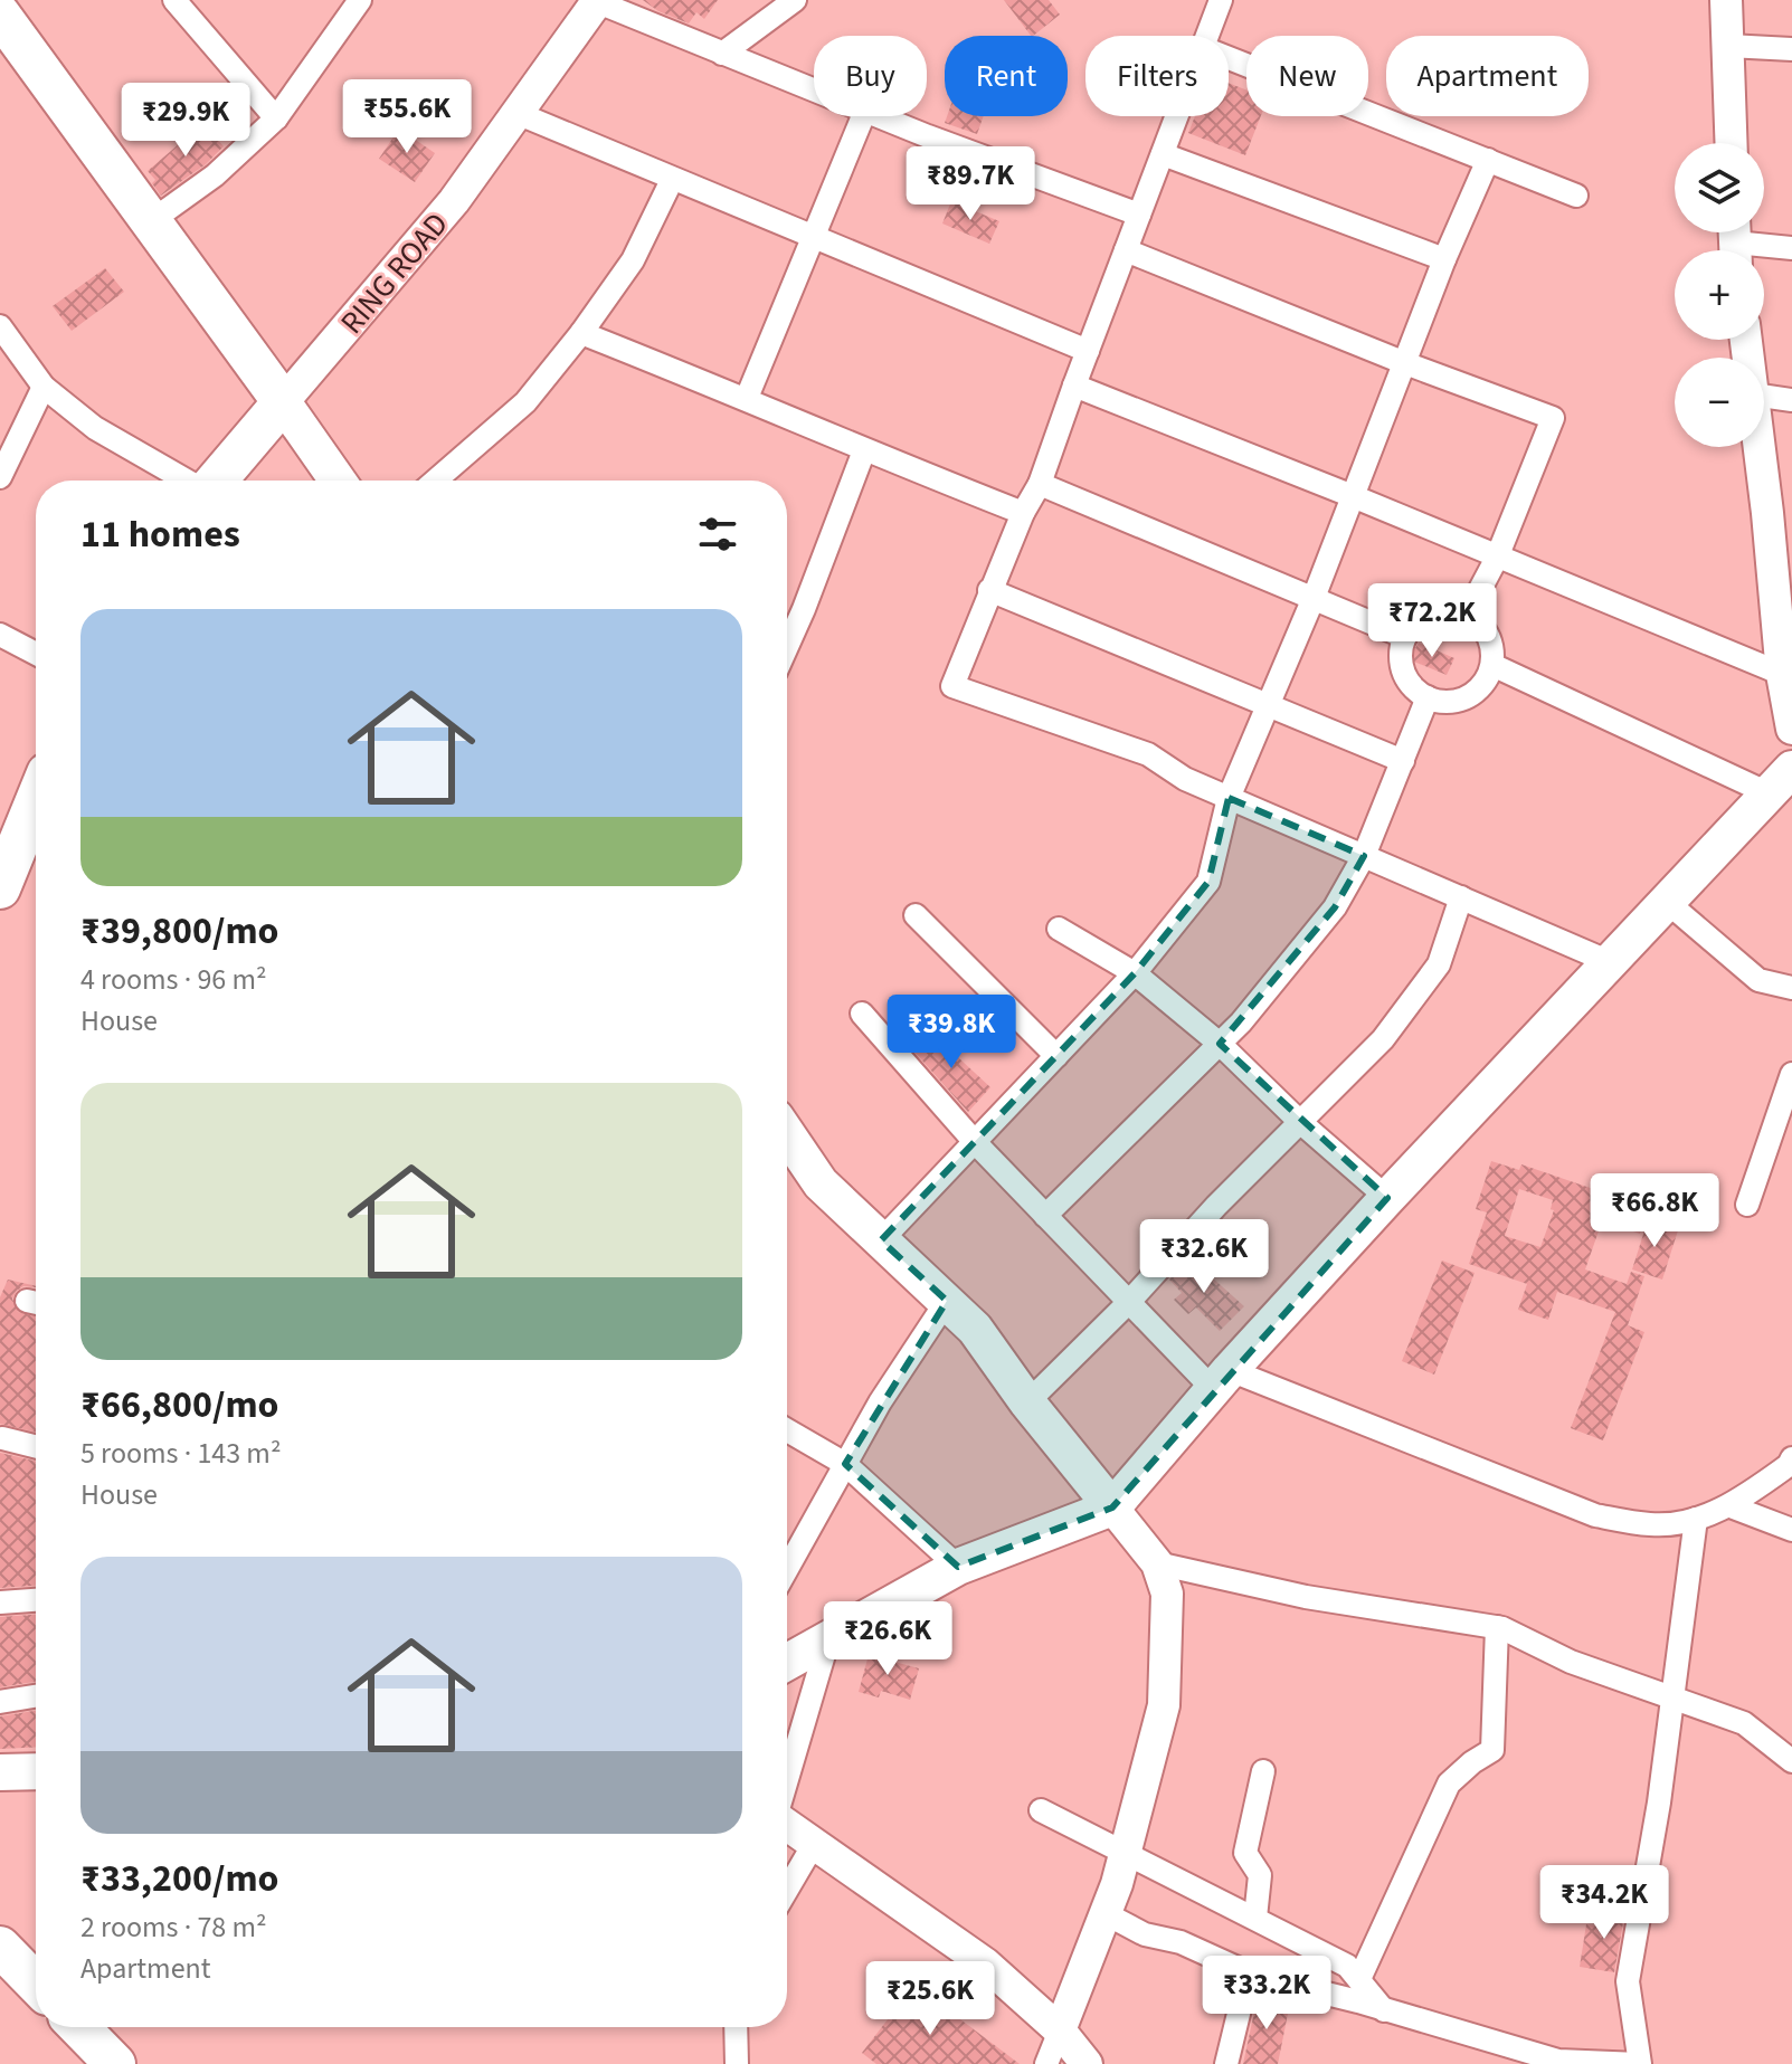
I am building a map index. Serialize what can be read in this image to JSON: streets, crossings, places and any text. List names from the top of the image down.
{
  "streets": {
    "highway": ["RING ROAD"]
  },
  "page": {
    "chip": [
      "Buy",
      "Rent",
      "Filters",
      "New",
      "Apartment"
    ],
    "price": [
      "₹55.6K",
      "₹29.9K",
      "₹89.7K",
      "₹72.2K",
      "₹39.8K",
      "₹66.8K",
      "₹32.6K",
      "₹26.6K",
      "₹34.2K",
      "₹33.2K",
      "₹25.6K"
    ],
    "map_buttons": ["+", "−"],
    "heading": "11 homes",
    "list": [
      {
        "name": "₹39,800/mo",
        "note": "4 rooms · 96 m² · House"
      },
      {
        "name": "₹66,800/mo",
        "note": "5 rooms · 143 m² · House"
      },
      {
        "name": "₹33,200/mo",
        "note": "2 rooms · 78 m² · Apartment"
      }
    ]
  }
}
